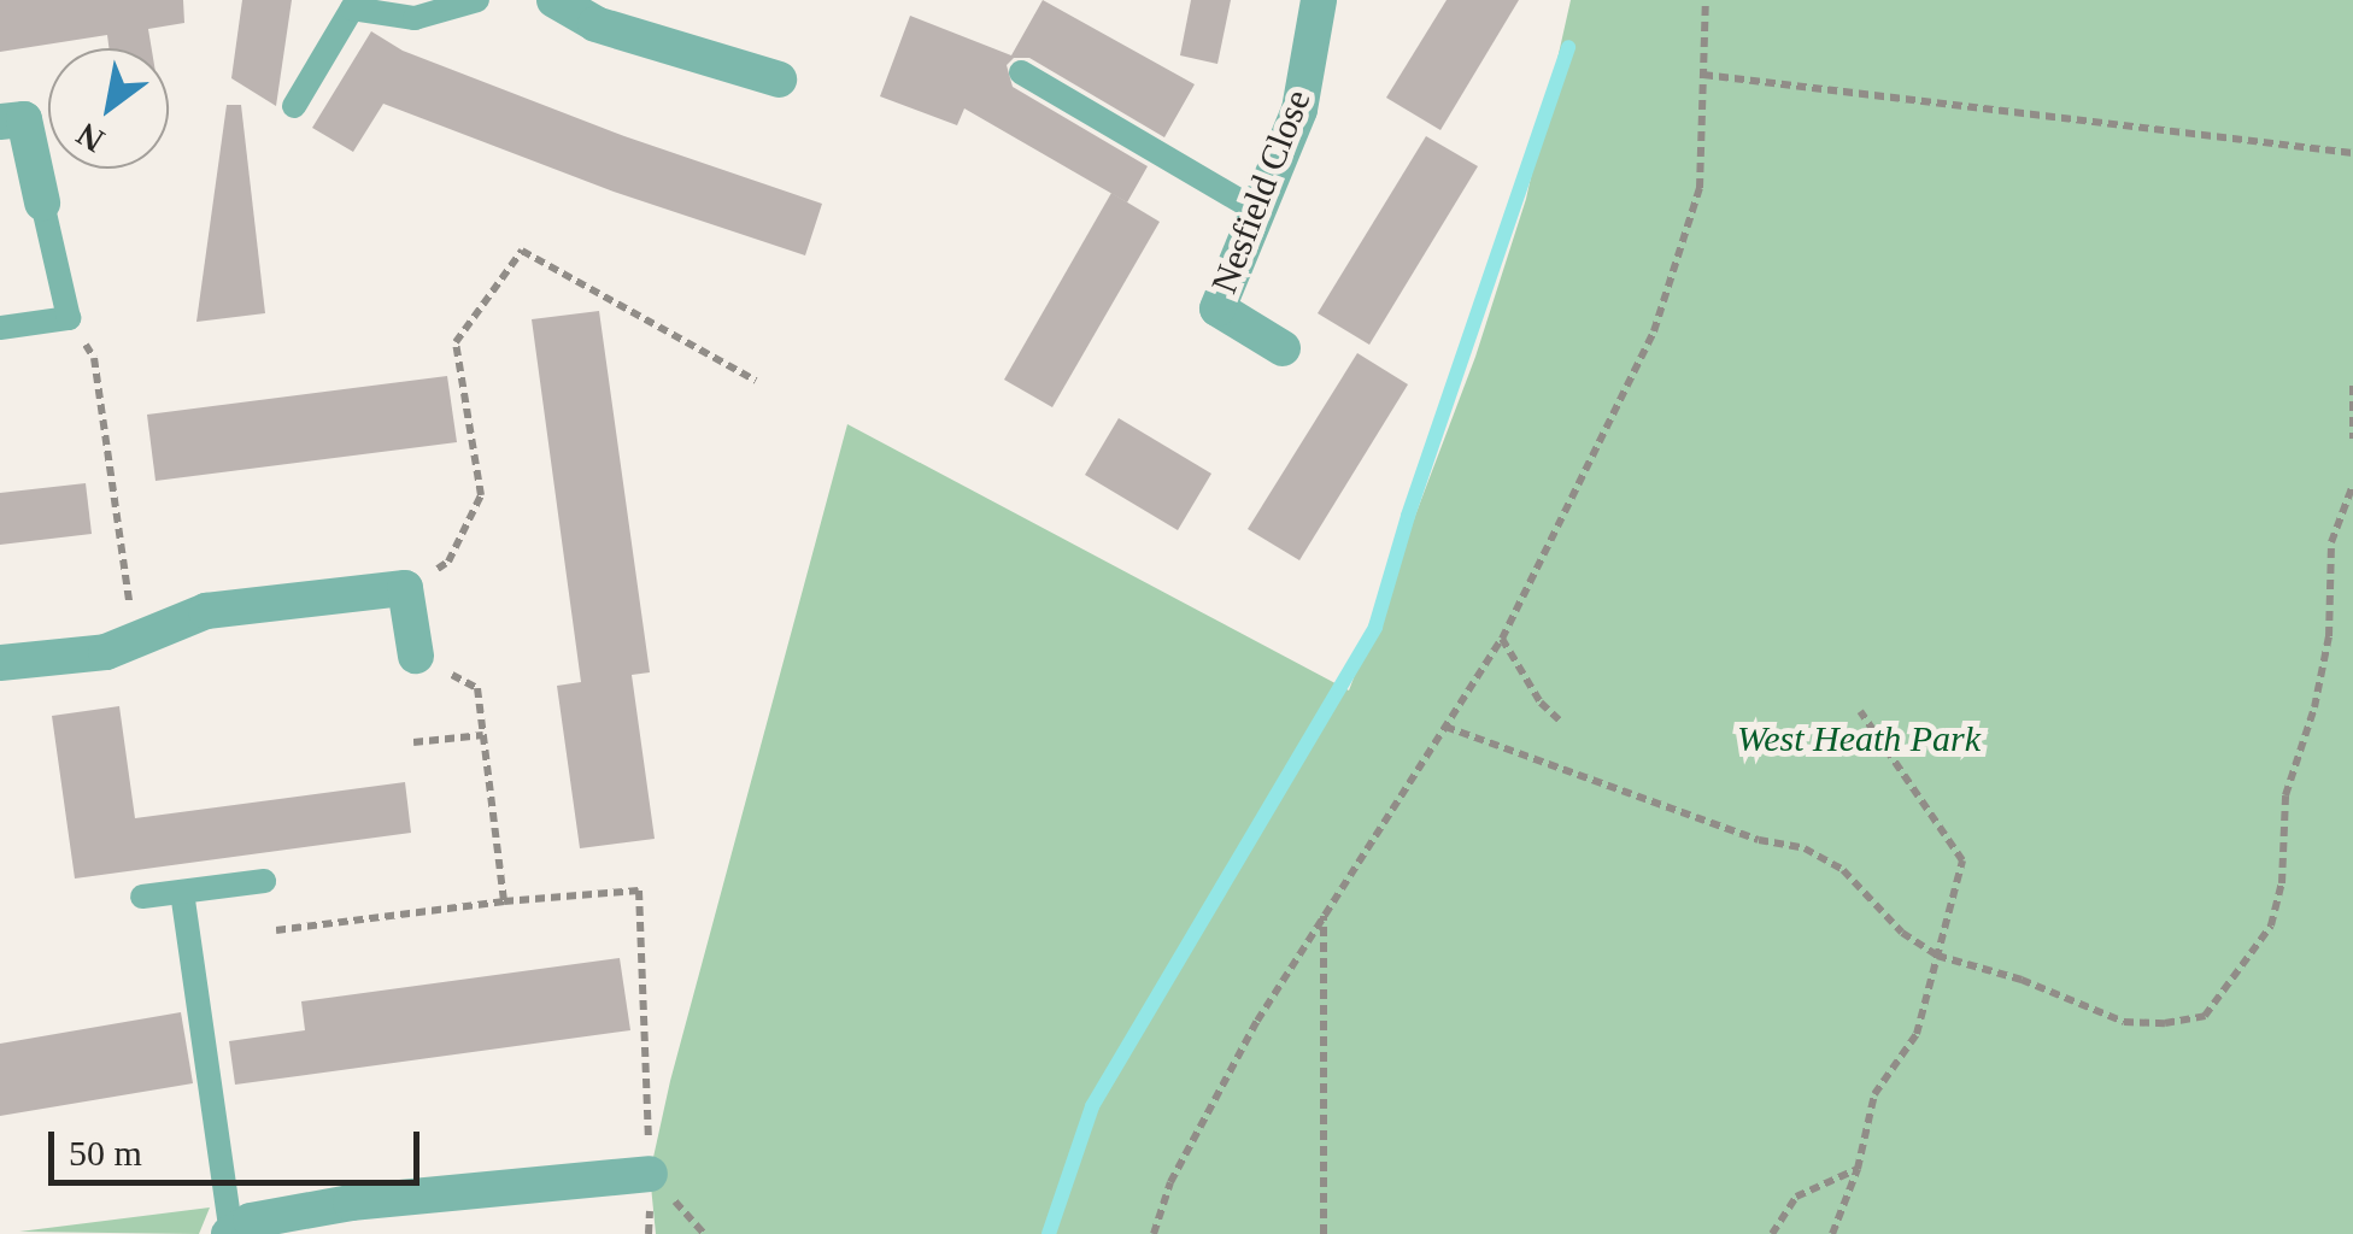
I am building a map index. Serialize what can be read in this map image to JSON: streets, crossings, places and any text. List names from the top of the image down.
{
  "streets": {
    "street": ["Nesfield Close"]
  },
  "parks": ["West Heath Park"],
  "scale_bar": "50 m",
  "north": "bottom left"
}
